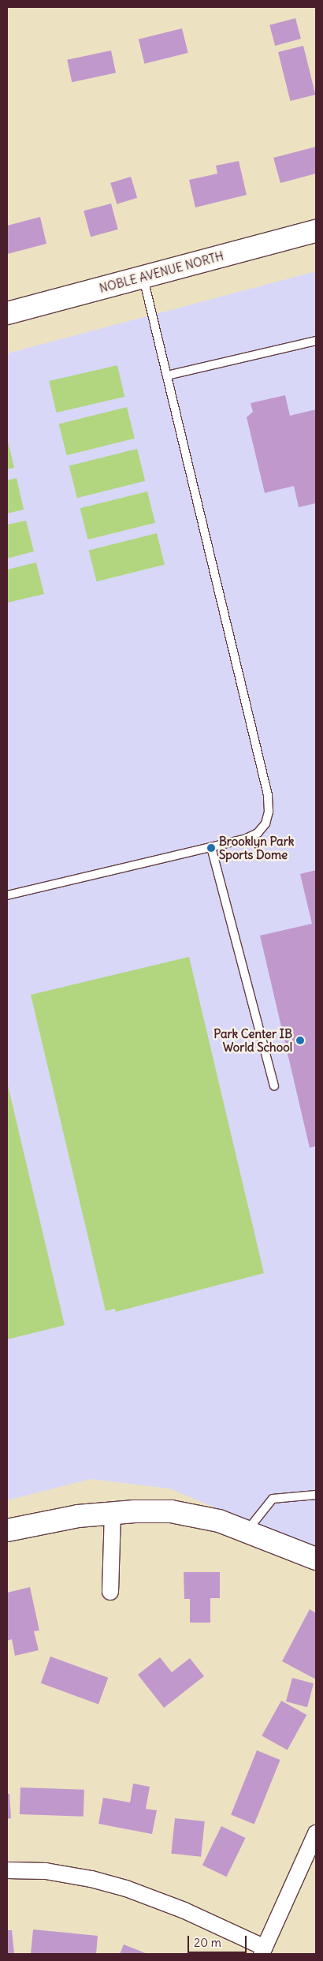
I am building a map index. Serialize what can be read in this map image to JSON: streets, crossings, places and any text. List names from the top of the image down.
{
  "streets": {
    "street": ["NOBLE AVENUE NORTH"]
  },
  "places": ["Brooklyn Park Sports Dome", "Park Center IB World School"],
  "scale_bar": "20 m"
}
